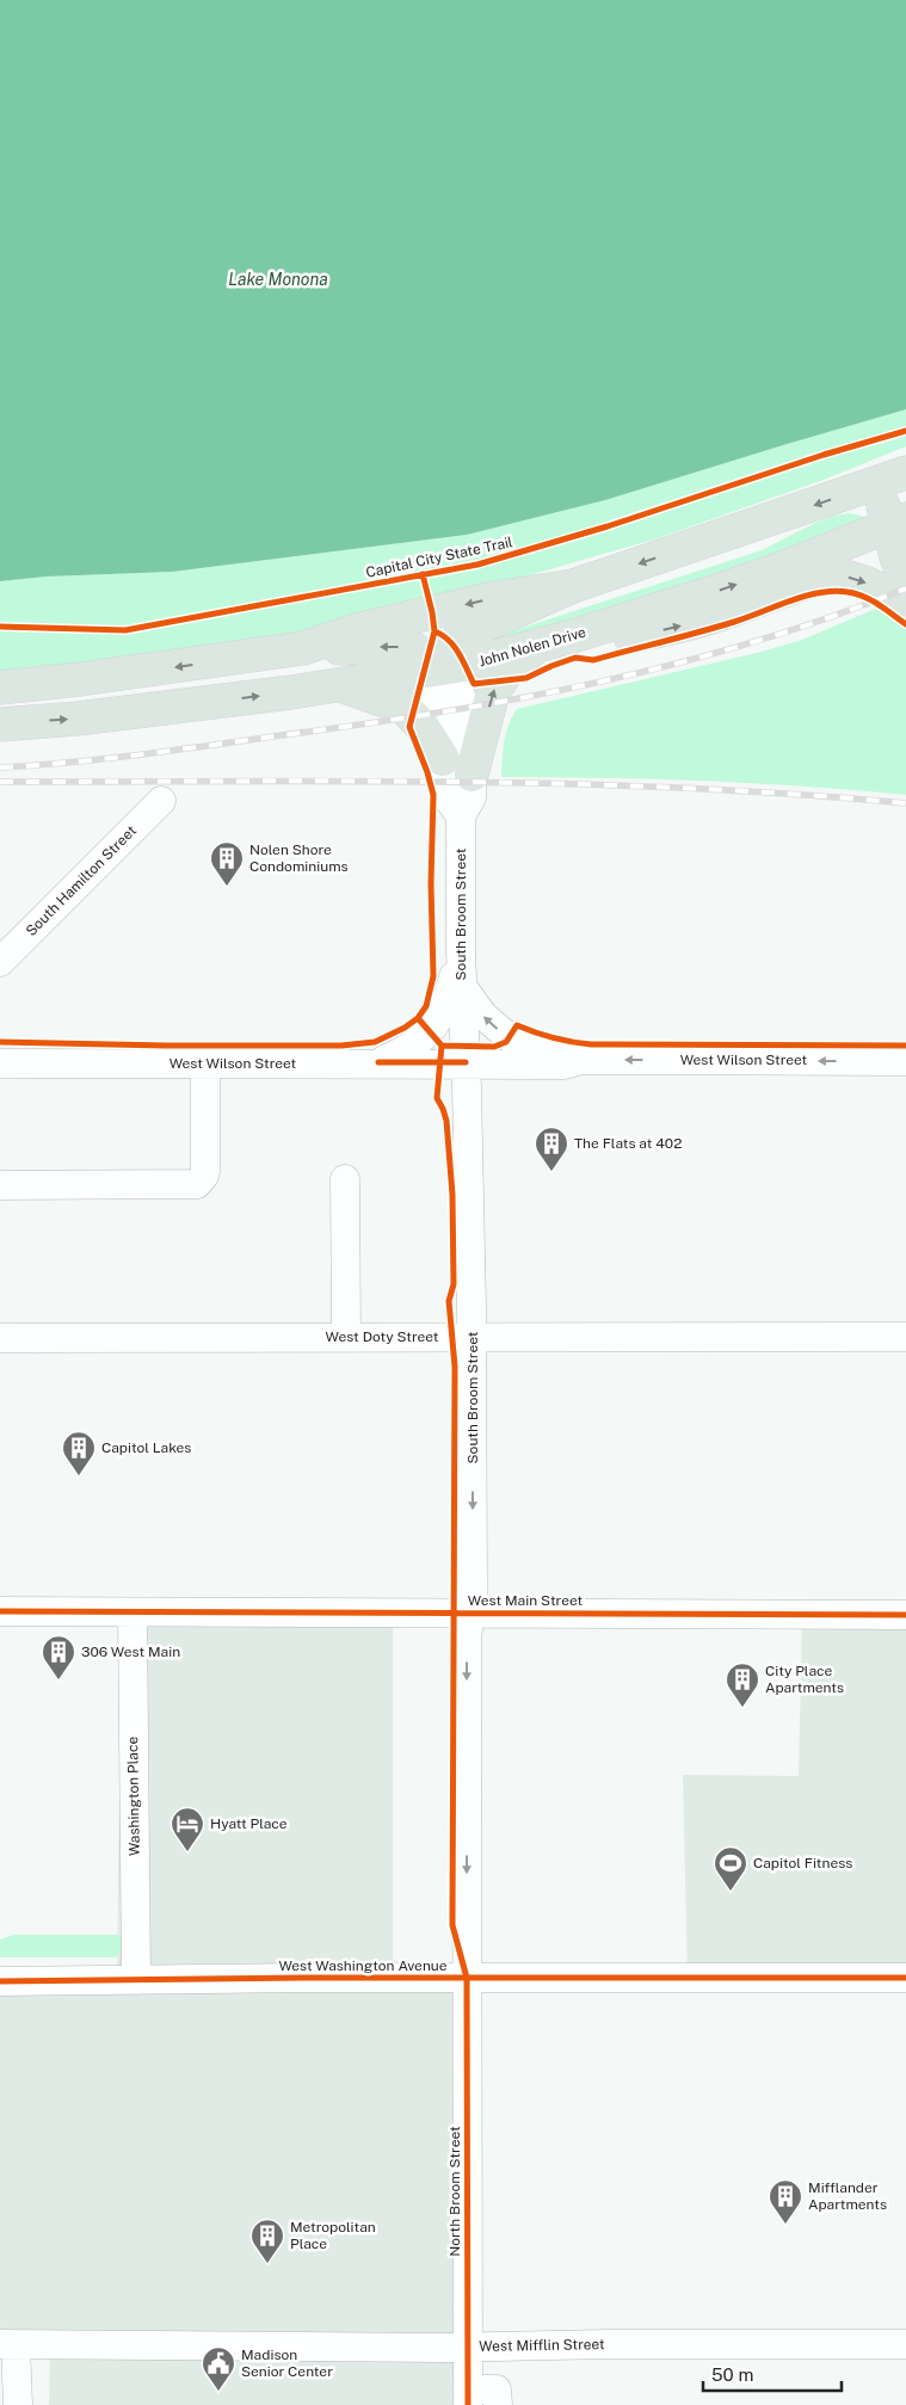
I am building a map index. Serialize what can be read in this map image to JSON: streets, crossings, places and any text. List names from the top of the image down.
{
  "streets": {
    "main road": ["John Nolen Drive"],
    "street": [
      "South Hamilton Street",
      "South Broom Street",
      "West Wilson Street",
      "West Doty Street",
      "West Main Street",
      "Washington Place",
      "West Washington Avenue",
      "North Broom Street",
      "West Mifflin Street"
    ],
    "cycle path": ["Capital City State Trail"]
  },
  "crossings": [
    ["John Nolen Drive", "South Broom Street"],
    ["South Broom Street", "West Wilson Street"],
    ["South Broom Street", "West Doty Street"],
    ["South Broom Street", "West Main Street"],
    ["South Broom Street", "West Washington Avenue"],
    ["South Broom Street", "North Broom Street"],
    ["West Main Street", "Washington Place"],
    ["Washington Place", "West Washington Avenue"],
    ["West Washington Avenue", "North Broom Street"],
    ["North Broom Street", "West Mifflin Street"]
  ],
  "one_way": ["South Broom Street", "West Wilson Street"],
  "water": ["Lake Monona"],
  "places": {
    "building": [
      "Nolen Shore Condominiums",
      "The Flats at 402",
      "Capitol Lakes",
      "306 West Main",
      "City Place Apartments",
      "Mifflander Apartments",
      "Metropolitan Place"
    ],
    "hotel": ["Hyatt Place"],
    "sports": ["Capitol Fitness"],
    "public building": ["Madison Senior Center"]
  },
  "scale_bar": "50 m"
}
